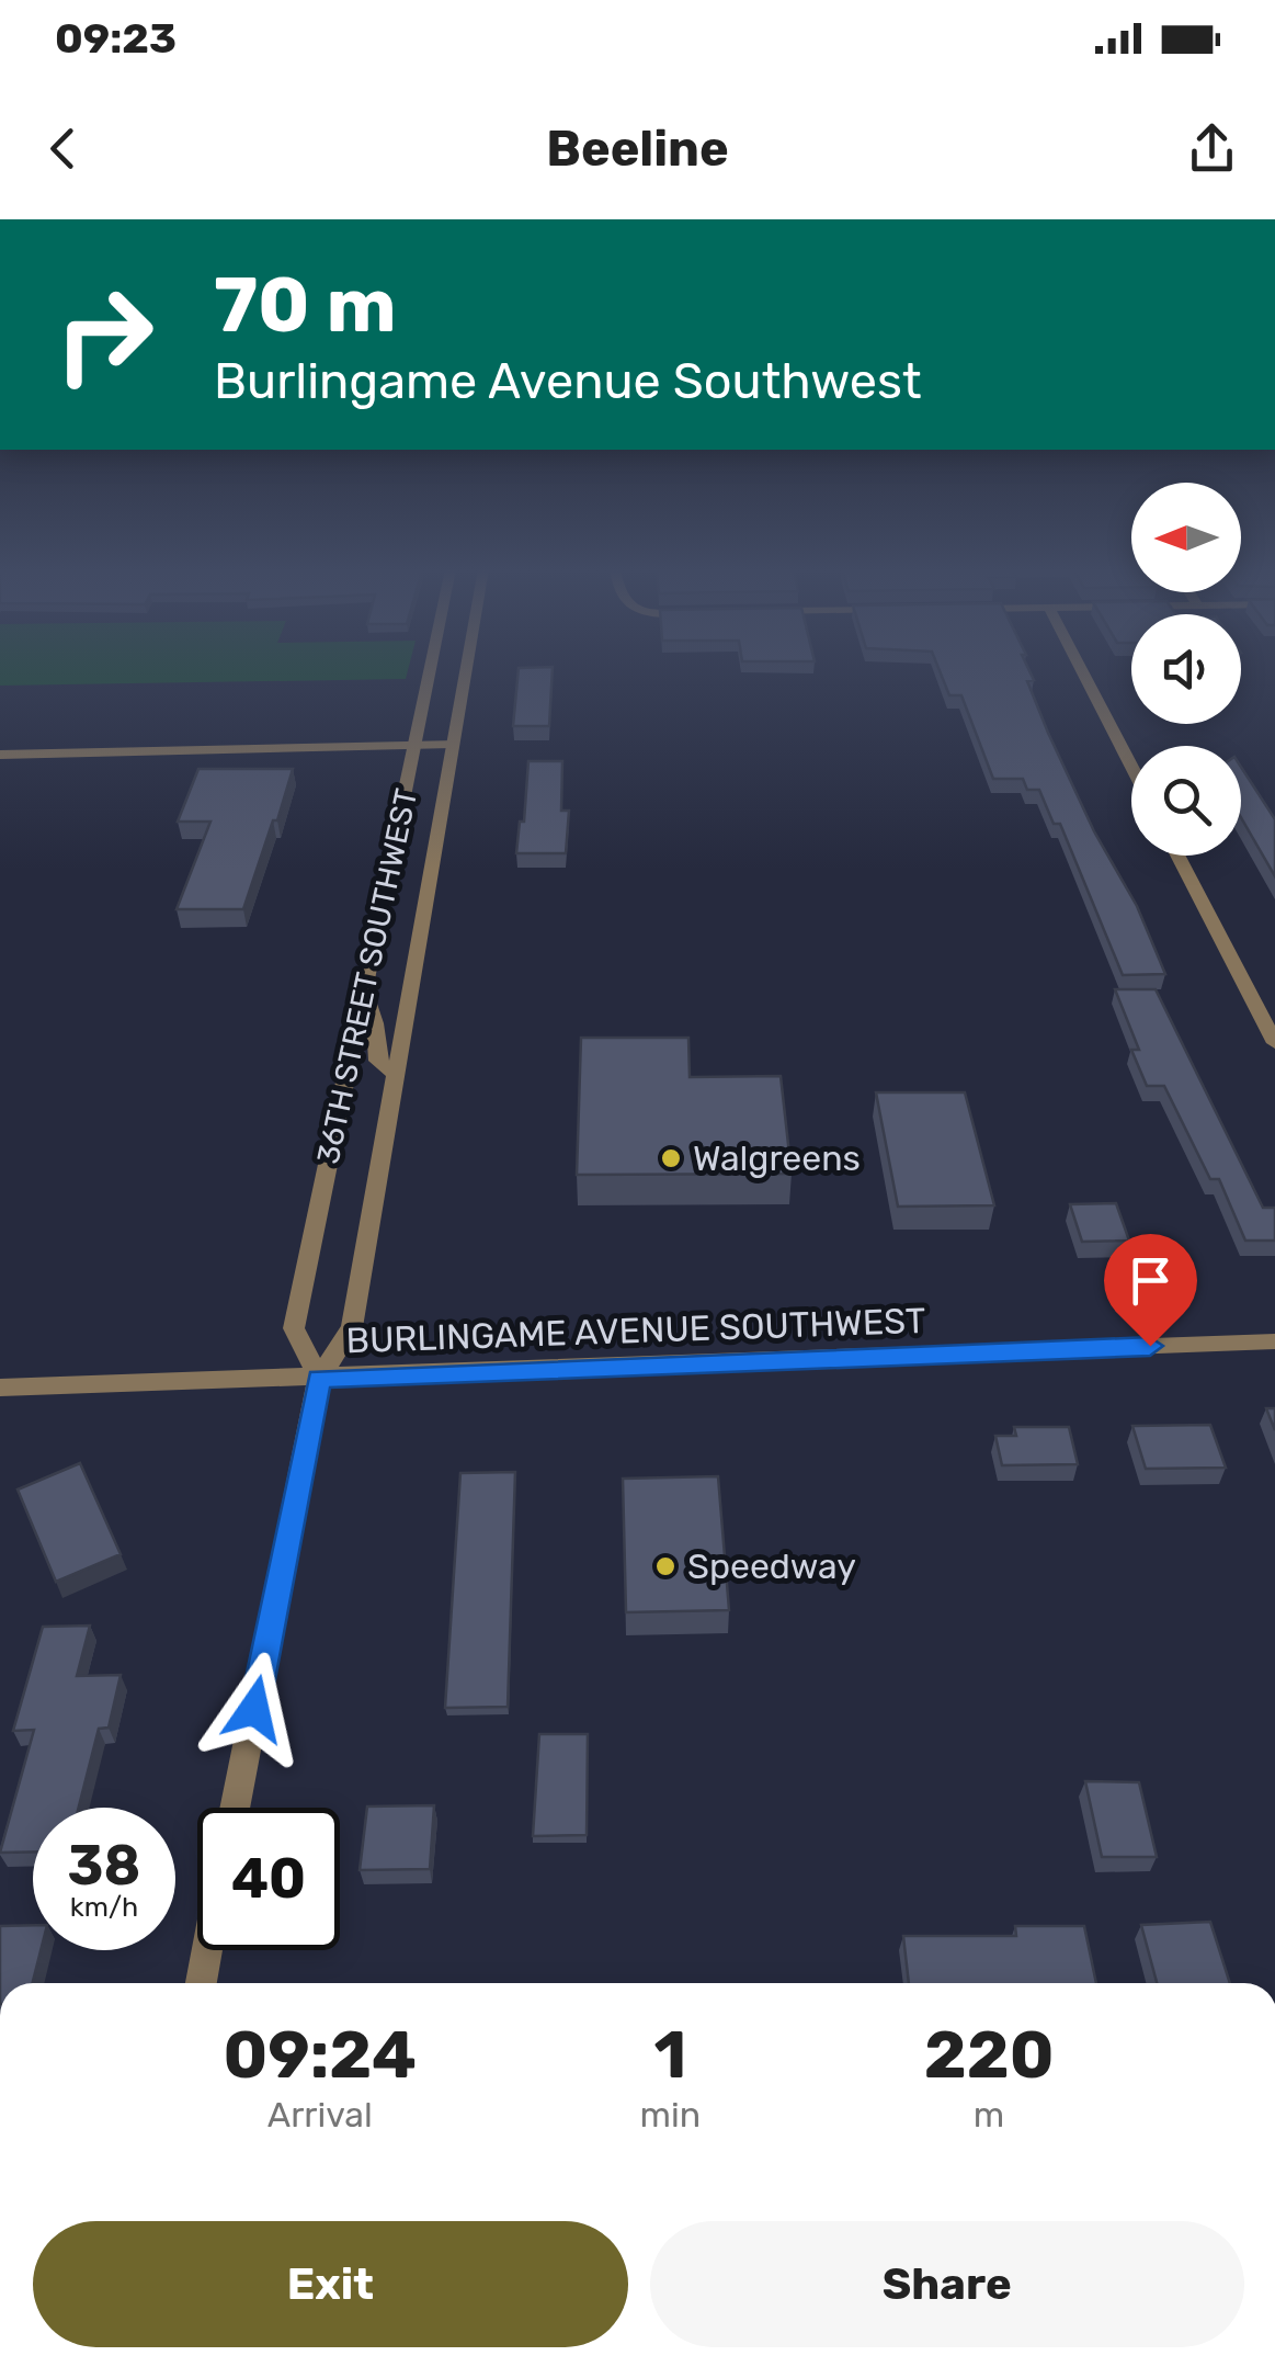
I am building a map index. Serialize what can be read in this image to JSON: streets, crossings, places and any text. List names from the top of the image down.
{
  "streets": {
    "street": ["36TH STREET SOUTHWEST", "BURLINGAME AVENUE SOUTHWEST"]
  },
  "crossings": [
    ["36TH STREET SOUTHWEST", "BURLINGAME AVENUE SOUTHWEST"]
  ],
  "places": ["Walgreens", "Speedway"],
  "north": "left",
  "page": {
    "status": "09:23",
    "header": "Beeline",
    "turn": ["70 m", "Burlingame Avenue Southwest"],
    "speed": "38 km/h",
    "limit": "40",
    "eta": [
      "09:24",
      "Arrival",
      "1",
      "min",
      "220",
      "m"
    ],
    "buttons": ["Exit", "Share"]
  }
}
